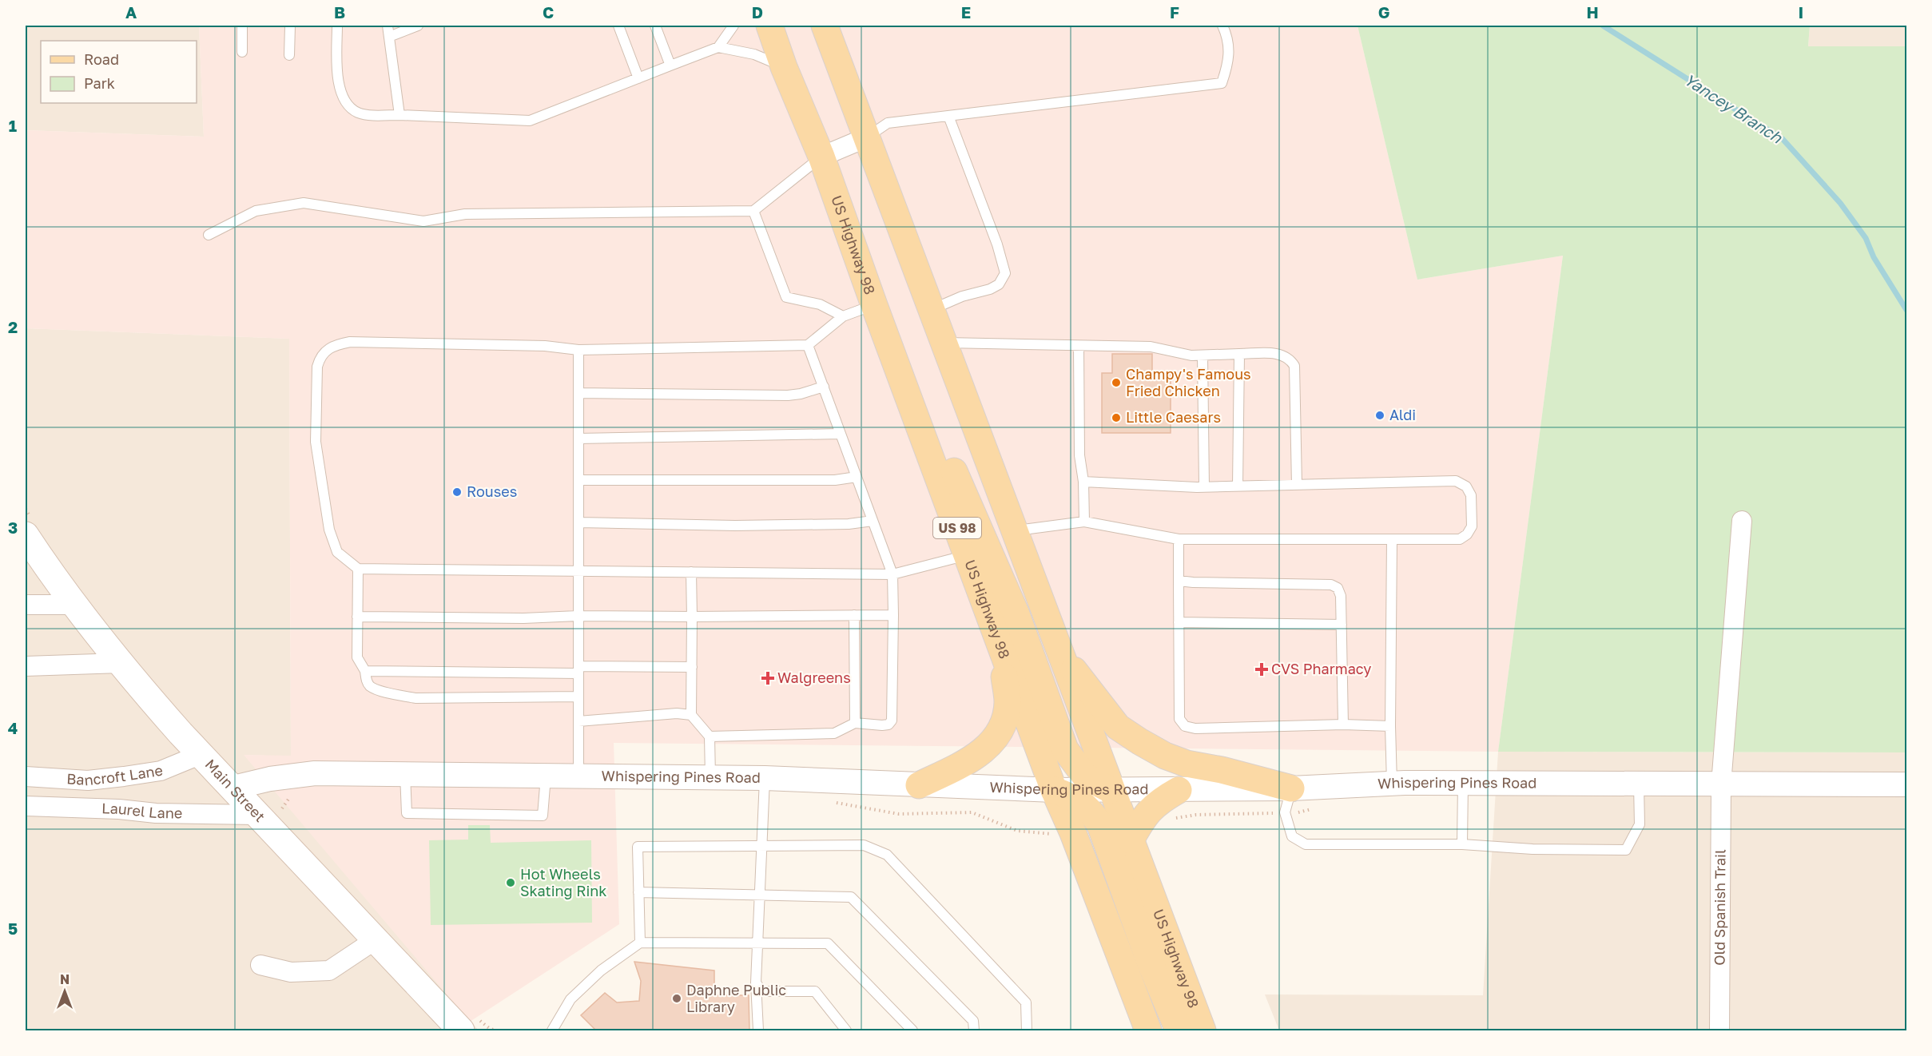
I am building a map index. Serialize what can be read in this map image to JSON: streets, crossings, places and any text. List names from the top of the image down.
{
  "streets": {
    "main road": ["US Highway 98", "US 98", "Main Street"],
    "street": [
      "Bancroft Lane",
      "Whispering Pines Road",
      "Laurel Lane",
      "Old Spanish Trail"
    ]
  },
  "crossings": [
    ["US Highway 98", "Whispering Pines Road"],
    ["Bancroft Lane", "Main Street"],
    ["Whispering Pines Road", "Main Street"],
    ["Whispering Pines Road", "Old Spanish Trail"],
    ["Main Street", "Laurel Lane"]
  ],
  "water": ["Yancey Branch"],
  "places": {
    "other": [
      "Champy's Famous Fried Chicken",
      "Aldi",
      "Little Caesars",
      "Rouses",
      "Hot Wheels Skating Rink",
      "Daphne Public Library"
    ],
    "health": ["CVS Pharmacy", "Walgreens"]
  },
  "legend": ["Road", "Park"],
  "north": "top",
  "grid": {
    "columns": [
      "A",
      "B",
      "C",
      "D",
      "E",
      "F",
      "G",
      "H",
      "I"
    ],
    "rows": [
      "1",
      "2",
      "3",
      "4",
      "5"
    ]
  }
}
